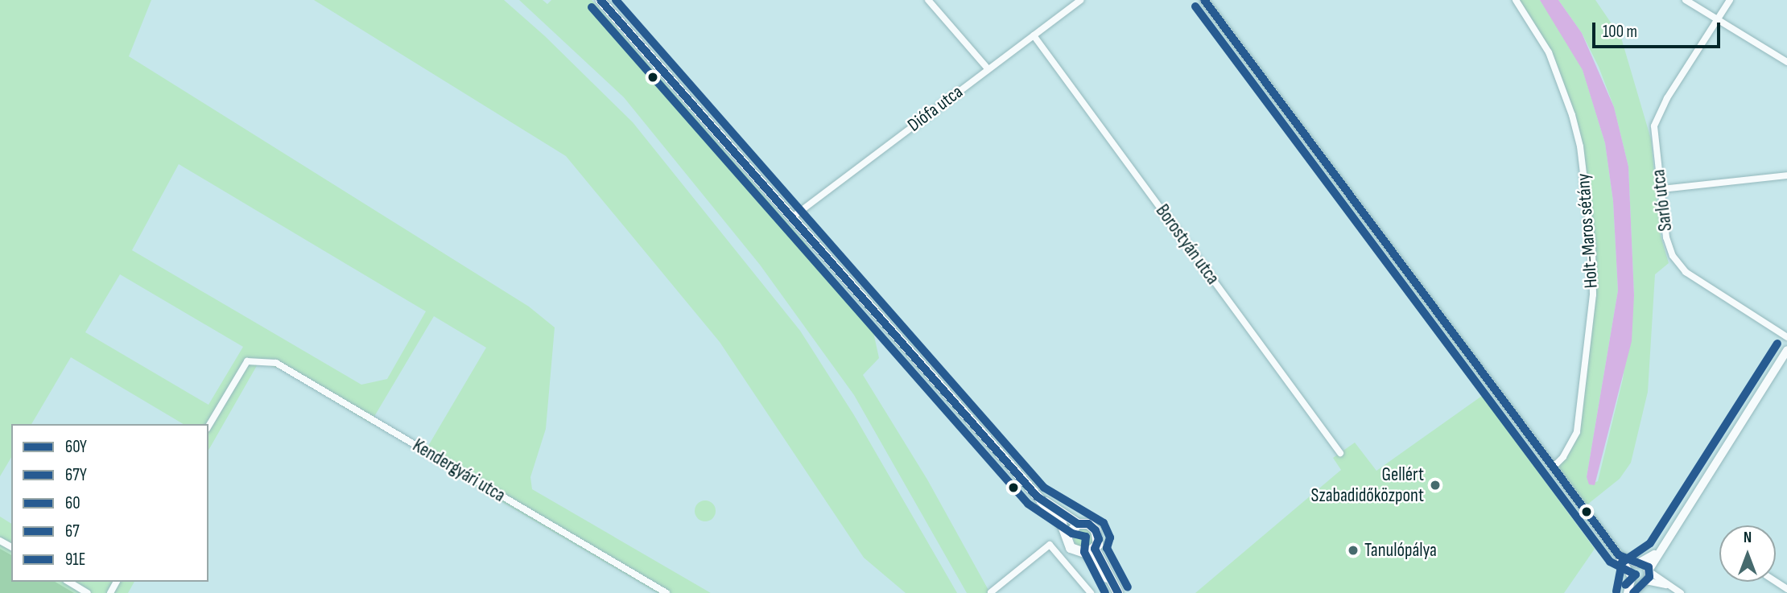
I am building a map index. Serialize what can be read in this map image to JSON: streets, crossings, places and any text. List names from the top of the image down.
{
  "streets": {
    "street": [
      "Diófa utca",
      "Sarló utca",
      "Holt-Maros sétány",
      "Borostyán utca",
      "Kendergyári utca"
    ]
  },
  "crossings": [
    ["Diófa utca", "Borostyán utca"]
  ],
  "places": ["Gellért Szabadidőközpont", "Tanulópálya"],
  "lines": [
    "transit line 60Y",
    "transit line 60",
    "transit line 91E",
    "transit line 67",
    "transit line 67Y"
  ],
  "legend": [
    "60Y",
    "67Y",
    "60",
    "67",
    "91E"
  ],
  "scale_bar": "100 m",
  "north": "top"
}
